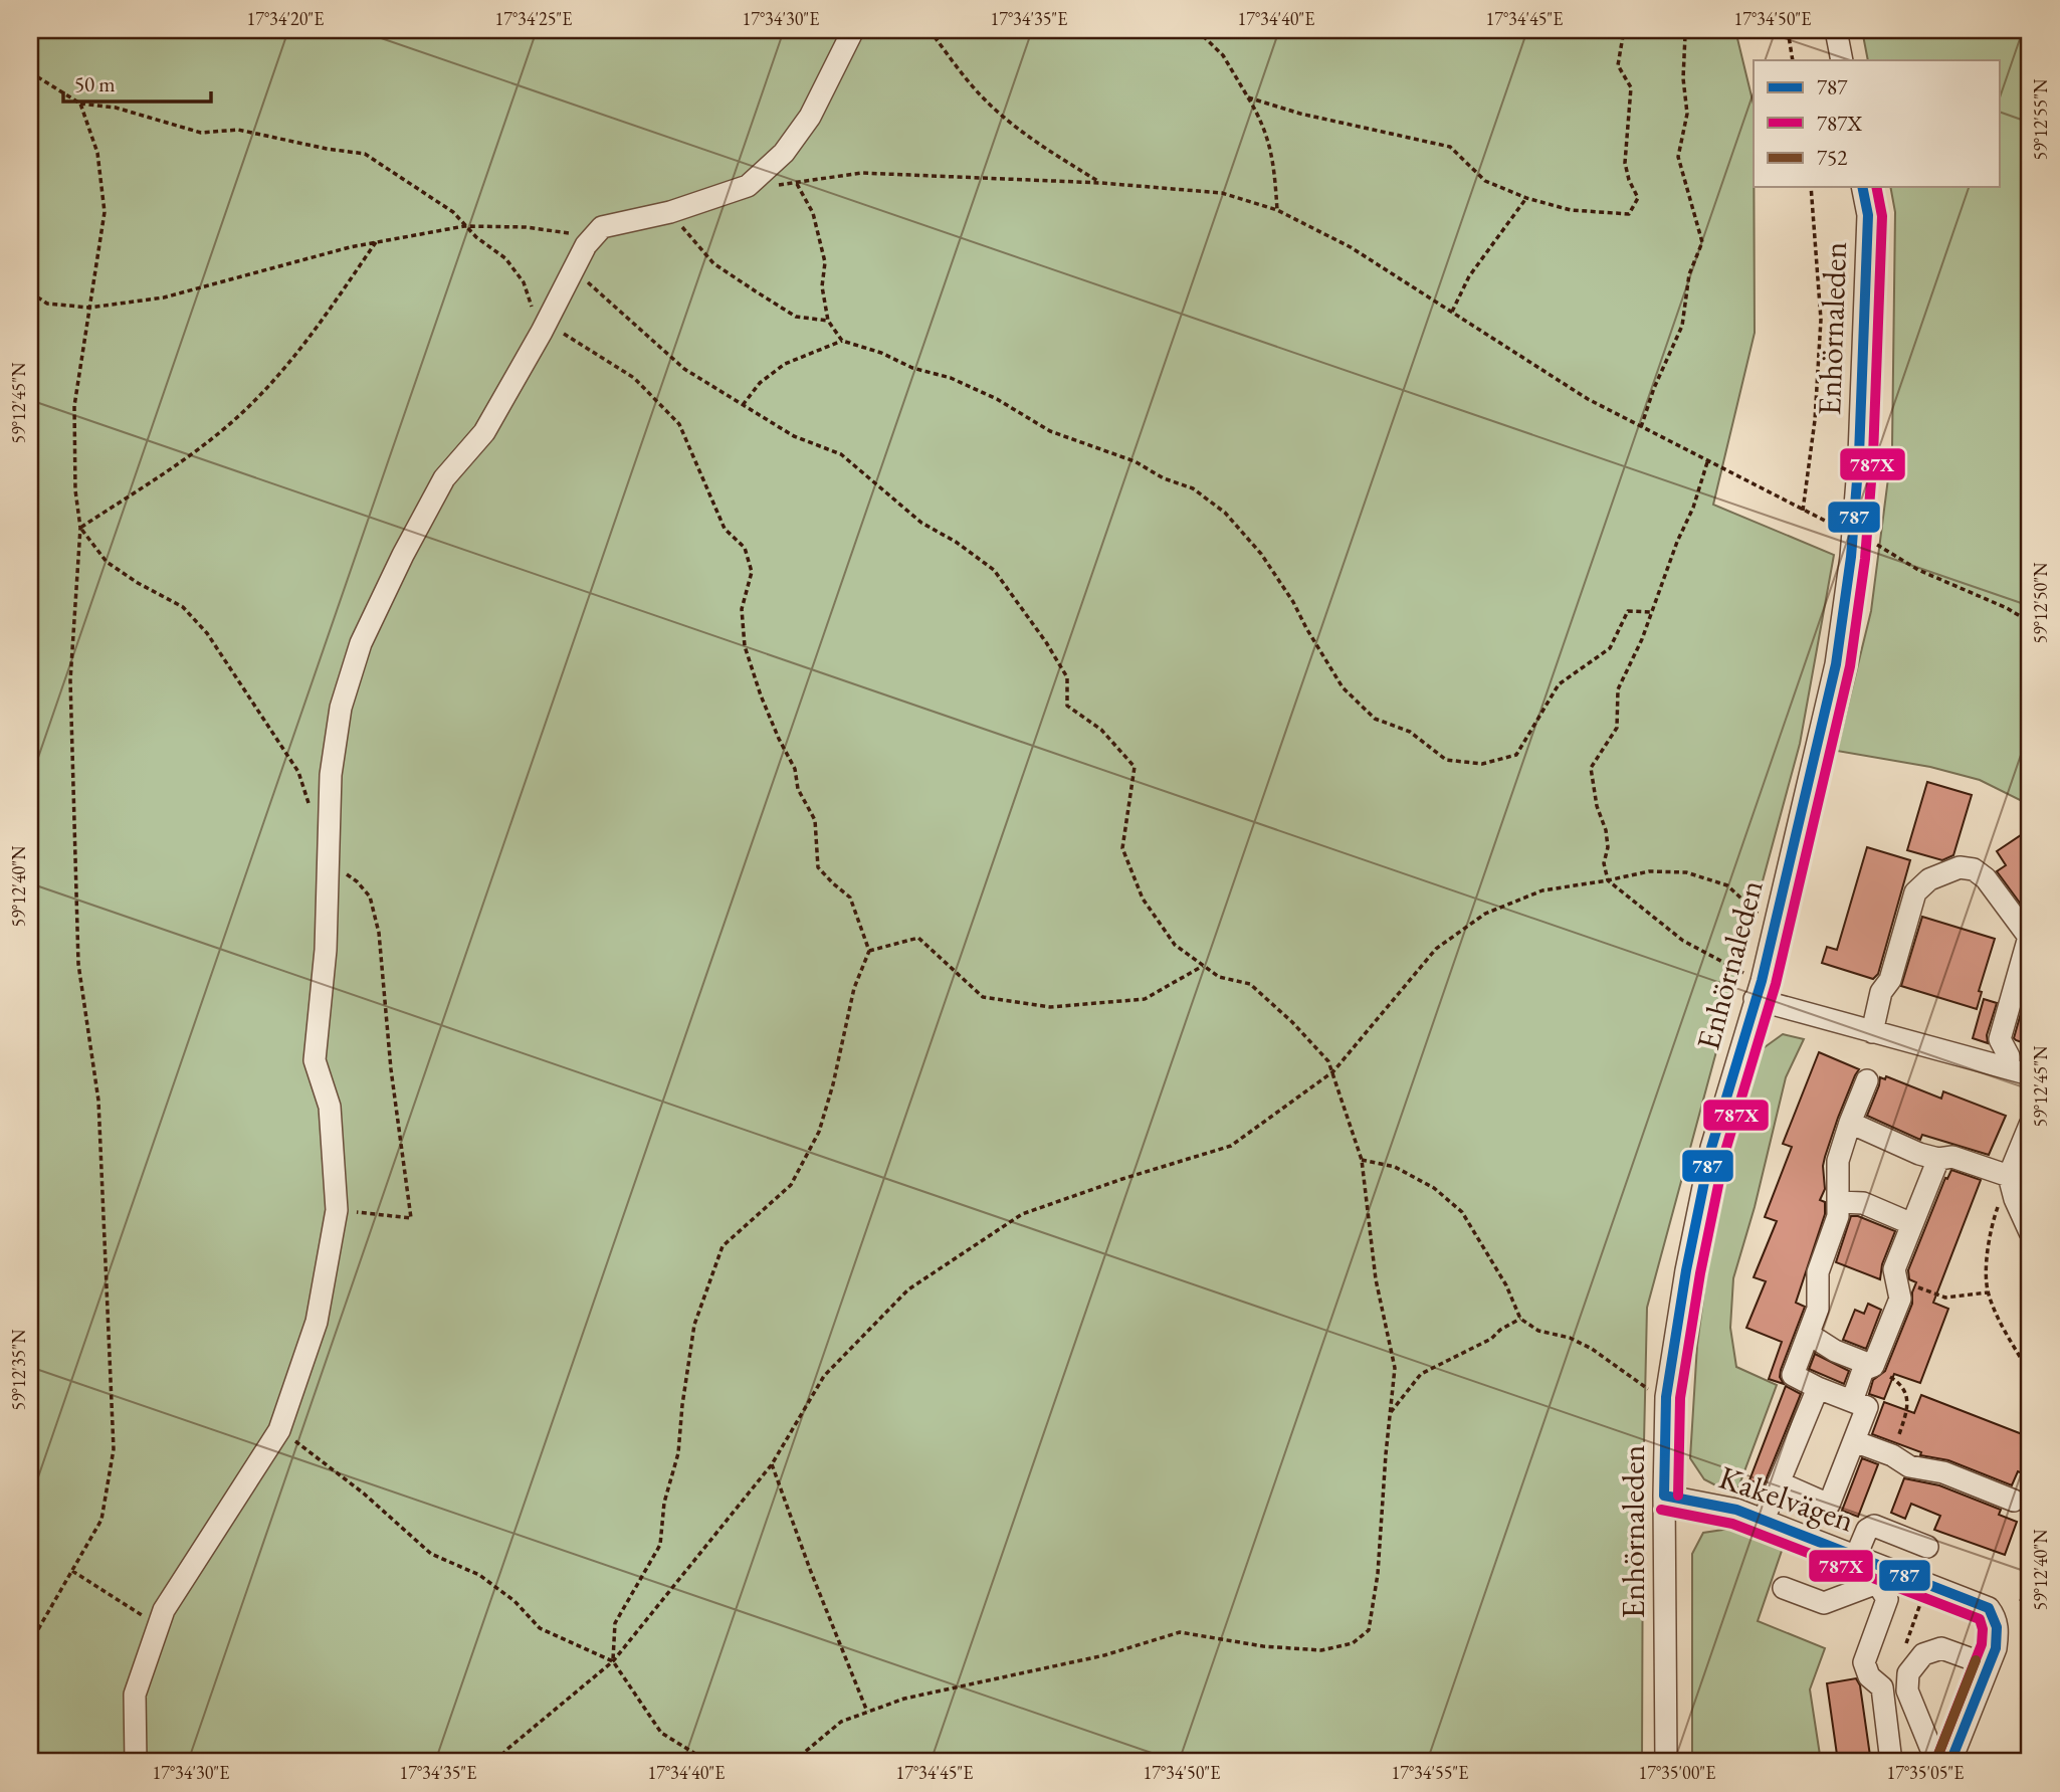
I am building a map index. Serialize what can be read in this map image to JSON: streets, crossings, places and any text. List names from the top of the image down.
{
  "streets": {
    "street": ["Enhörnaleden", "Kakelvägen"]
  },
  "crossings": [
    ["Enhörnaleden", "Kakelvägen"]
  ],
  "lines": ["transit line 787", "transit line 787X", "transit line 752"],
  "legend": ["787", "787X", "752"],
  "scale_bar": "50 m",
  "coordinates": [
    "17°34'20\"E",
    "17°34'25\"E",
    "17°34'30\"E",
    "17°34'35\"E",
    "17°34'40\"E",
    "17°34'45\"E",
    "17°34'50\"E",
    "59°12'55\"N",
    "59°12'45\"N",
    "59°12'50\"N",
    "59°12'40\"N",
    "59°12'35\"N",
    "17°34'55\"E",
    "17°35'00\"E",
    "17°35'05\"E"
  ]
}
